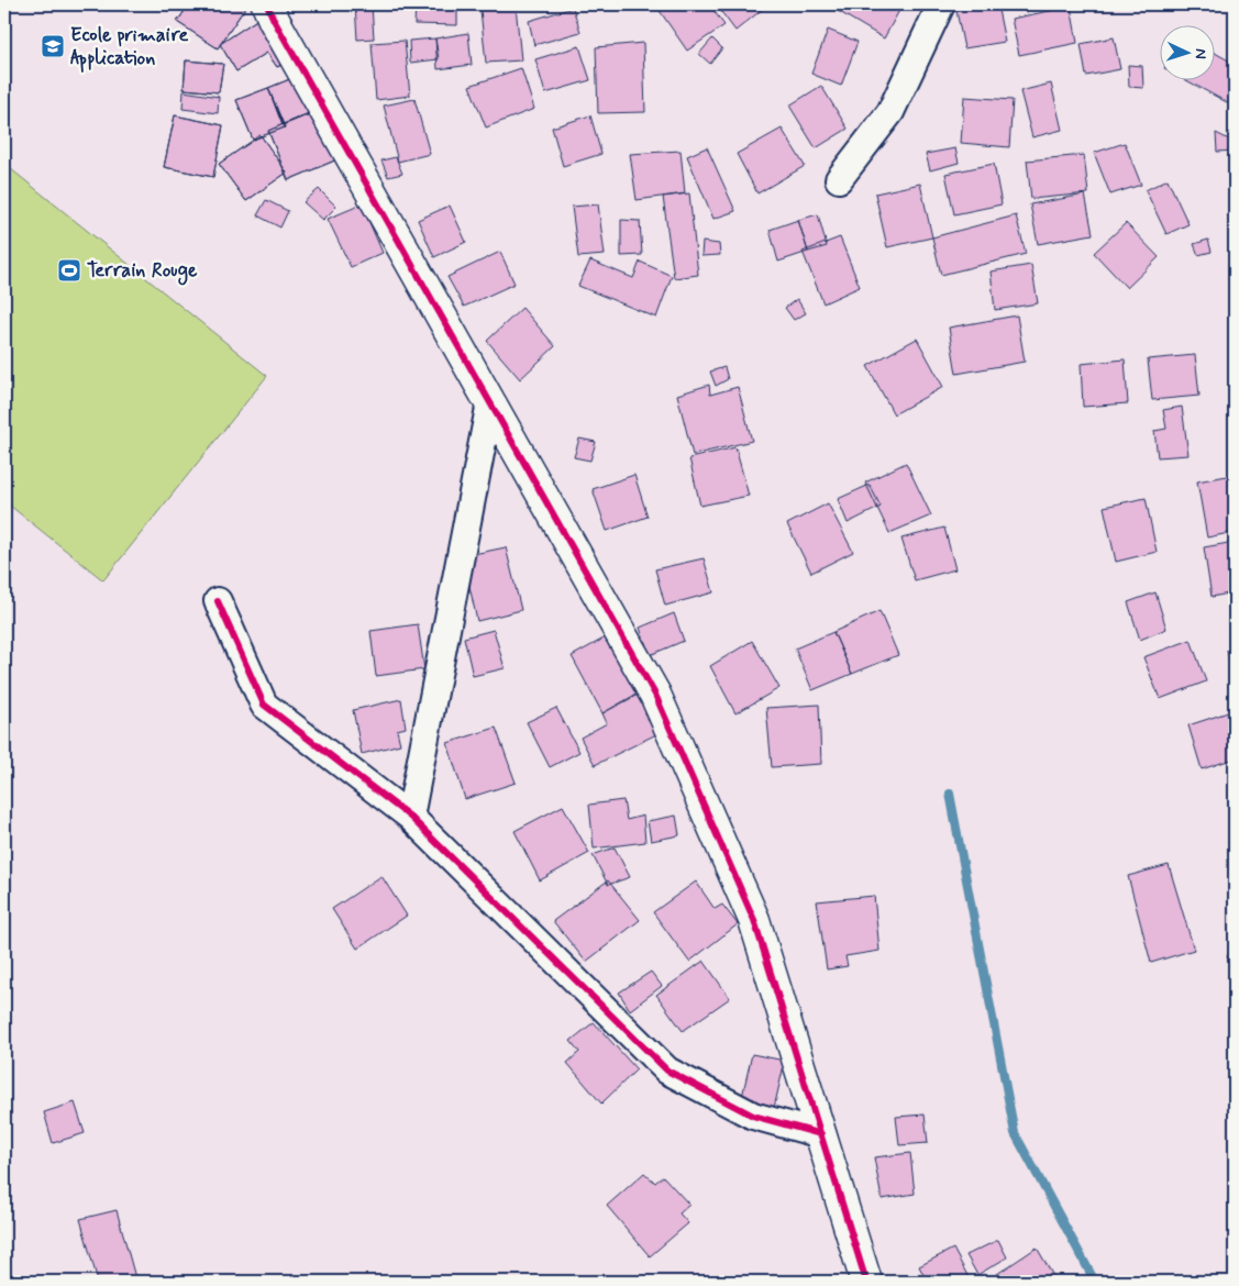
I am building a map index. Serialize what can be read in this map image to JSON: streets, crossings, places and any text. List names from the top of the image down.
{
  "places": {
    "school or university": ["Ecole primaire Application"],
    "sports": ["Terrain Rouge"]
  },
  "north": "right"
}
